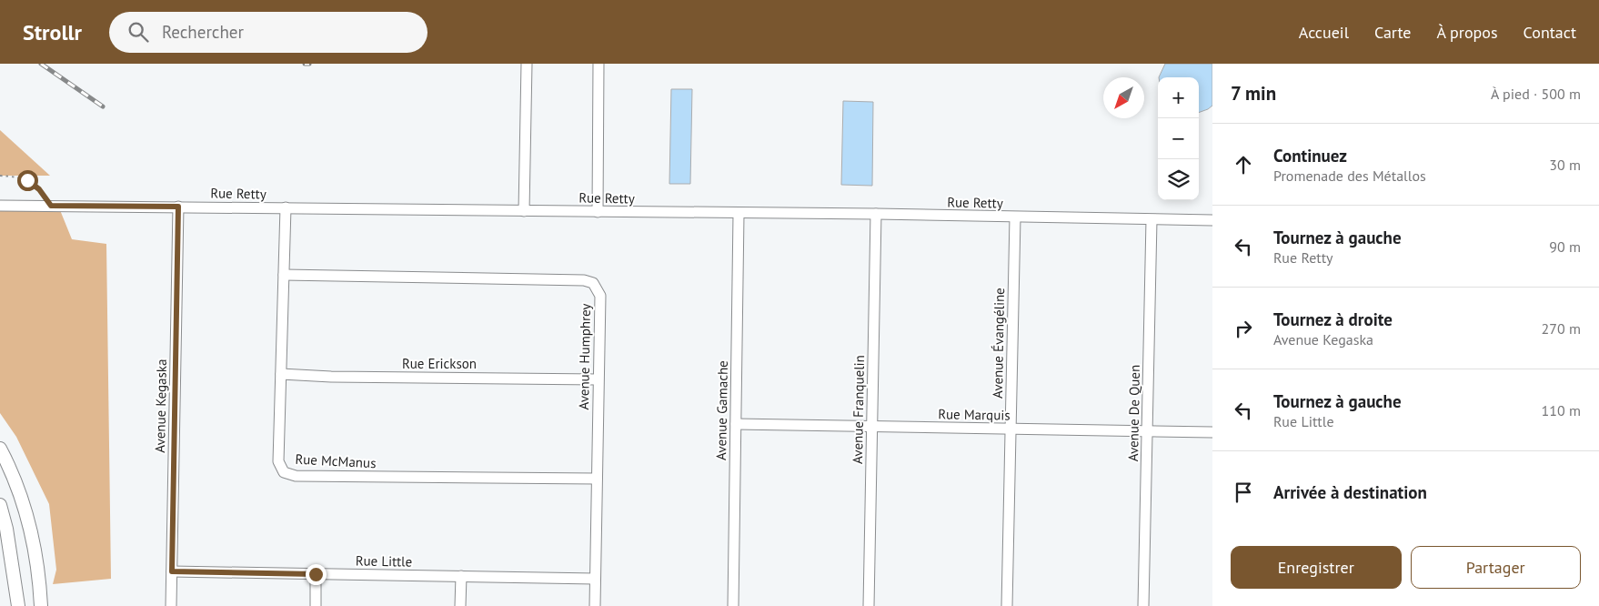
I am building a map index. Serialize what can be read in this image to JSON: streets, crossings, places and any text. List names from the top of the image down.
{
  "streets": {
    "street": [
      "Rue Retty",
      "Avenue Évangéline",
      "Avenue Humphrey",
      "Rue Erickson",
      "Avenue Kegaska",
      "Avenue Franquelin",
      "Avenue Gamache",
      "Avenue De Quen",
      "Rue Marquis",
      "Rue McManus",
      "Rue Little"
    ]
  },
  "crossings": [
    ["Rue Retty", "Avenue Évangéline"],
    ["Rue Retty", "Avenue Kegaska"],
    ["Rue Retty", "Avenue Franquelin"],
    ["Rue Retty", "Avenue Gamache"],
    ["Rue Retty", "Avenue De Quen"],
    ["Rue Retty", "Rue McManus"],
    ["Avenue Évangéline", "Rue Marquis"],
    ["Avenue Humphrey", "Rue Erickson"],
    ["Avenue Humphrey", "Rue McManus"],
    ["Avenue Humphrey", "Rue Little"],
    ["Rue Erickson", "Rue McManus"],
    ["Avenue Kegaska", "Rue Little"],
    ["Avenue Franquelin", "Rue Marquis"],
    ["Avenue Gamache", "Rue Marquis"],
    ["Avenue De Quen", "Rue Marquis"]
  ],
  "north": "bottom left",
  "page": {
    "header": "Strollr",
    "search": "Rechercher",
    "nav": [
      "Accueil",
      "Carte",
      "À propos",
      "Contact"
    ],
    "heading": ["7 min", "À pied · 500 m"],
    "map_buttons": ["+", "−"],
    "list": [
      ["Continuez", "Promenade des Métallos", "30 m"],
      ["Tournez à gauche", "Rue Retty", "90 m"],
      ["Tournez à droite", "Avenue Kegaska", "270 m"],
      ["Tournez à gauche", "Rue Little", "110 m"],
      "Arrivée à destination"
    ],
    "buttons": ["Enregistrer", "Partager"]
  }
}
